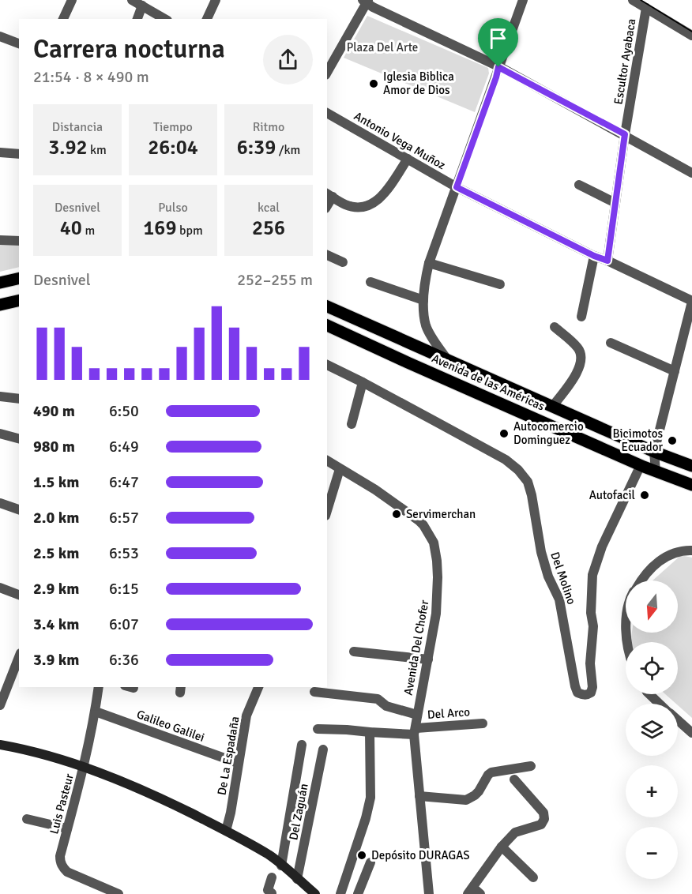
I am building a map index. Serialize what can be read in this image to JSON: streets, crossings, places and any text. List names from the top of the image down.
{
  "streets": {
    "main road": ["Avenida de las Américas"],
    "street": [
      "Escultor Ayabaca",
      "Antonio Vega Muñoz",
      "Del Molino",
      "Avenida Del Chofer",
      "Del Arco",
      "Galileo Galilei",
      "De La Espadaña",
      "Luis Pasteur",
      "Del Zaguán"
    ]
  },
  "crossings": [
    ["Escultor Ayabaca", "Antonio Vega Muñoz"],
    ["Avenida de las Américas", "Del Molino"],
    ["Avenida Del Chofer", "Del Arco"],
    ["Galileo Galilei", "De La Espadaña"],
    ["Galileo Galilei", "Luis Pasteur"]
  ],
  "parks": ["Plaza Del Arte"],
  "places": [
    "Iglesia Biblica Amor de Dios",
    "Autocomercio Dominguez",
    "Bicimotos Ecuador",
    "Autofacil",
    "Servimerchan",
    "Depósito DURAGAS"
  ],
  "north": "bottom",
  "page": {
    "heading": ["Carrera nocturna", "21:54 · 8 × 490 m"],
    "stats": [
      ["Distancia", "3.92 km"],
      ["Tiempo", "26:04"],
      ["Ritmo", "6:39 /km"],
      ["Desnivel", "40 m"],
      ["Pulso", "169 bpm"],
      ["kcal", "256"]
    ],
    "chart": ["Desnivel", "252–255 m"],
    "list": [
      {
        "name": "490 m",
        "note": "6:50"
      },
      {
        "name": "980 m",
        "note": "6:49"
      },
      {
        "name": "1.5 km",
        "note": "6:47"
      },
      {
        "name": "2.0 km",
        "note": "6:57"
      },
      {
        "name": "2.5 km",
        "note": "6:53"
      },
      {
        "name": "2.9 km",
        "note": "6:15"
      },
      {
        "name": "3.4 km",
        "note": "6:07"
      },
      {
        "name": "3.9 km",
        "note": "6:36"
      }
    ],
    "map_buttons": ["+", "−"]
  }
}
